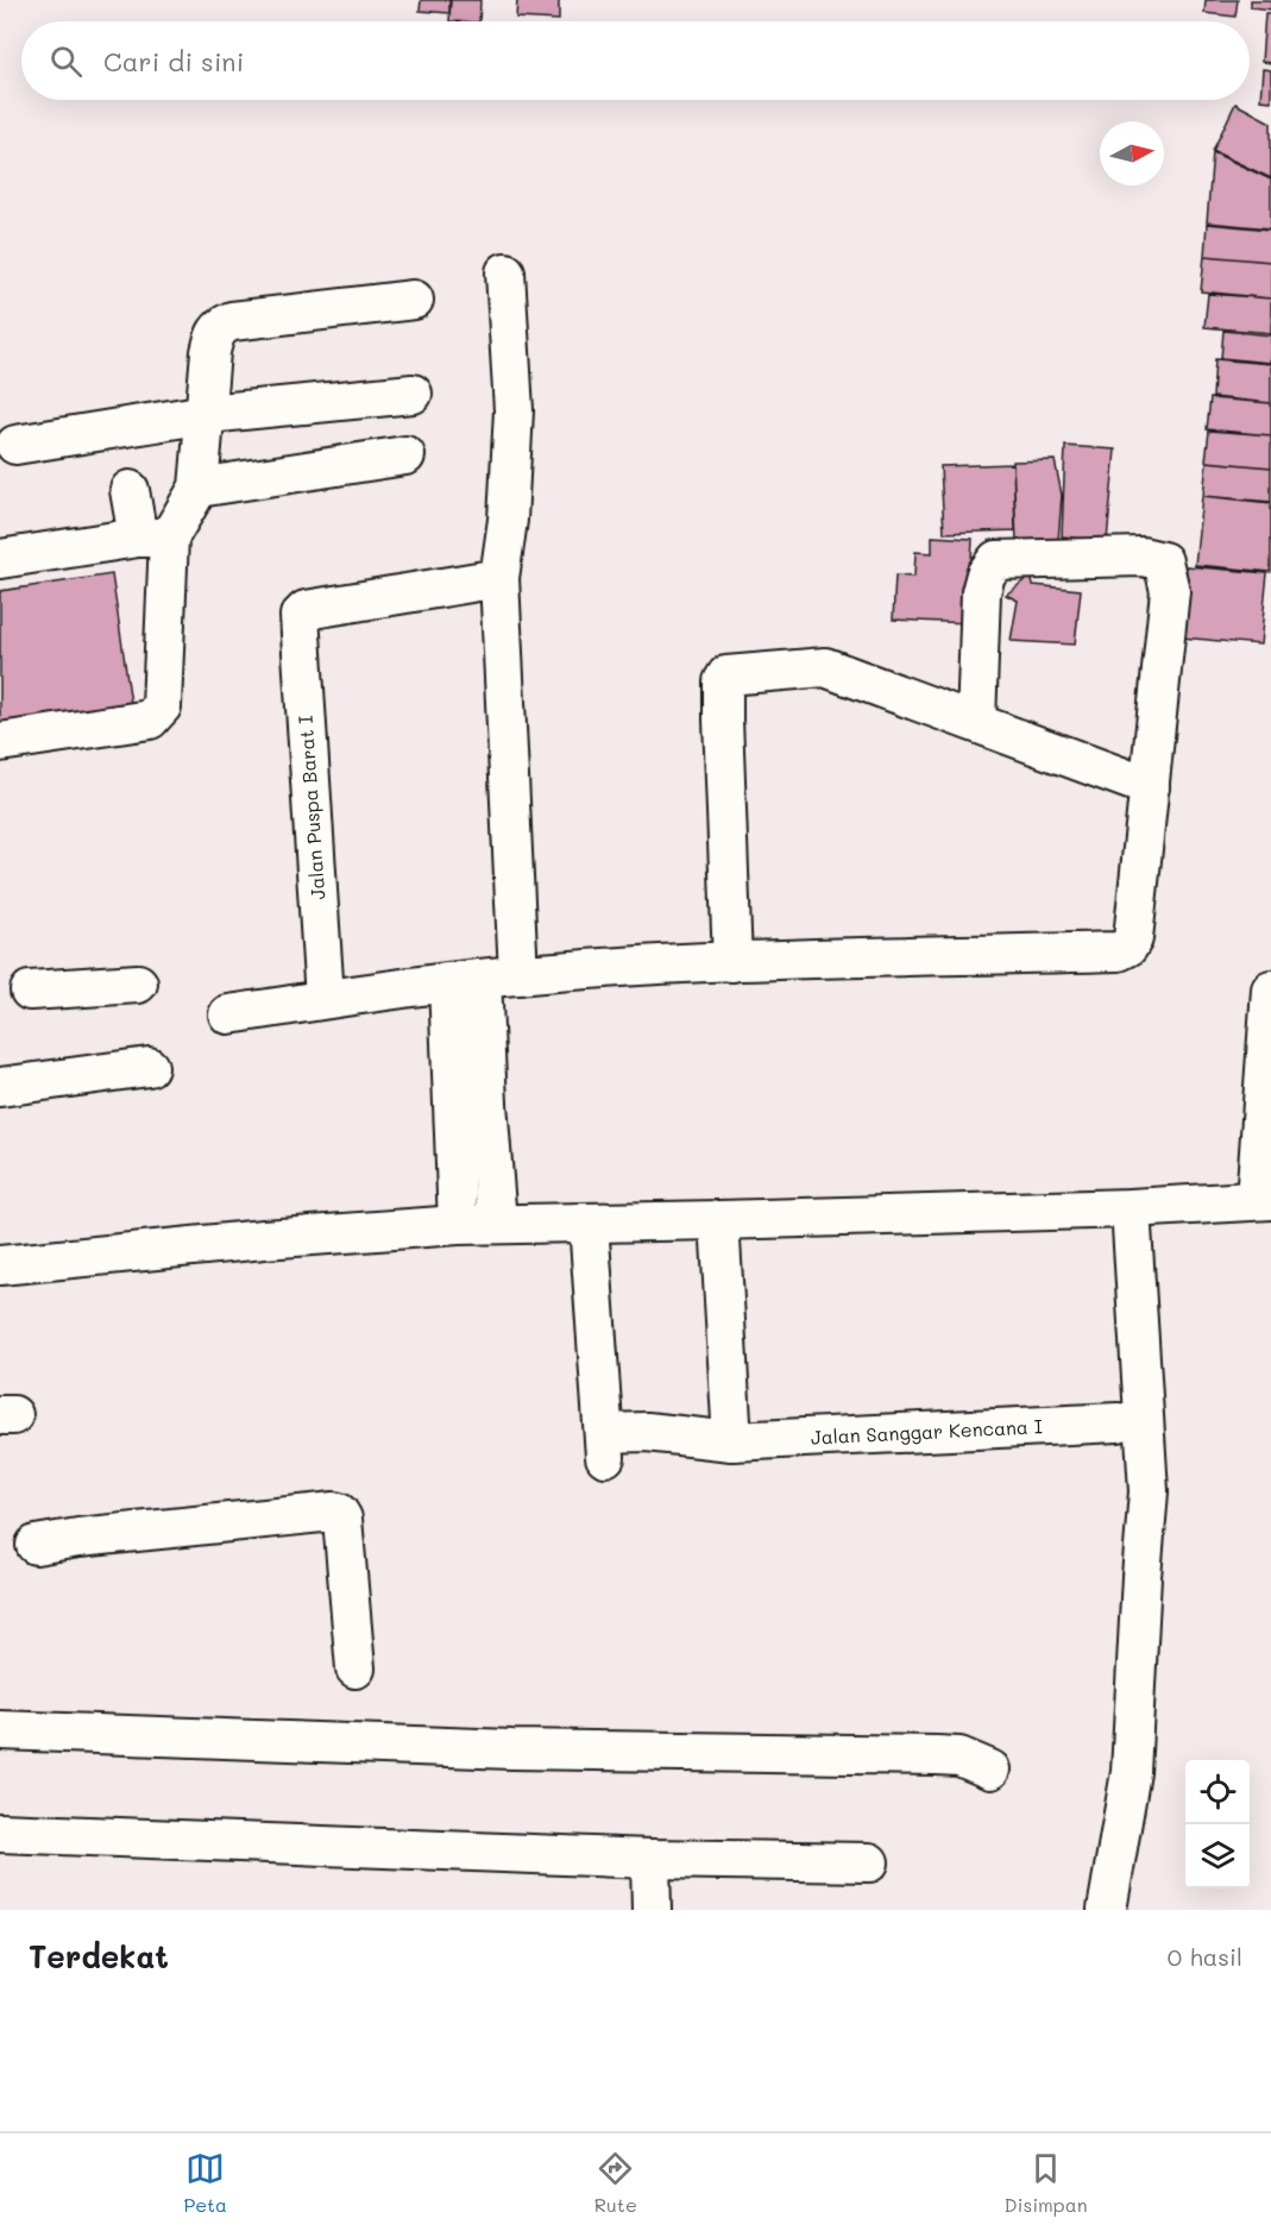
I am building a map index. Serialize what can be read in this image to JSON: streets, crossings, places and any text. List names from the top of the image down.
{
  "streets": {
    "street": ["Jalan Puspa Barat I", "Jalan Sanggar Kencana I"]
  },
  "north": "right",
  "page": {
    "search": "Cari di sini",
    "heading": ["Terdekat", "0 hasil"],
    "nav": ["Peta", "Rute", "Disimpan"]
  }
}
